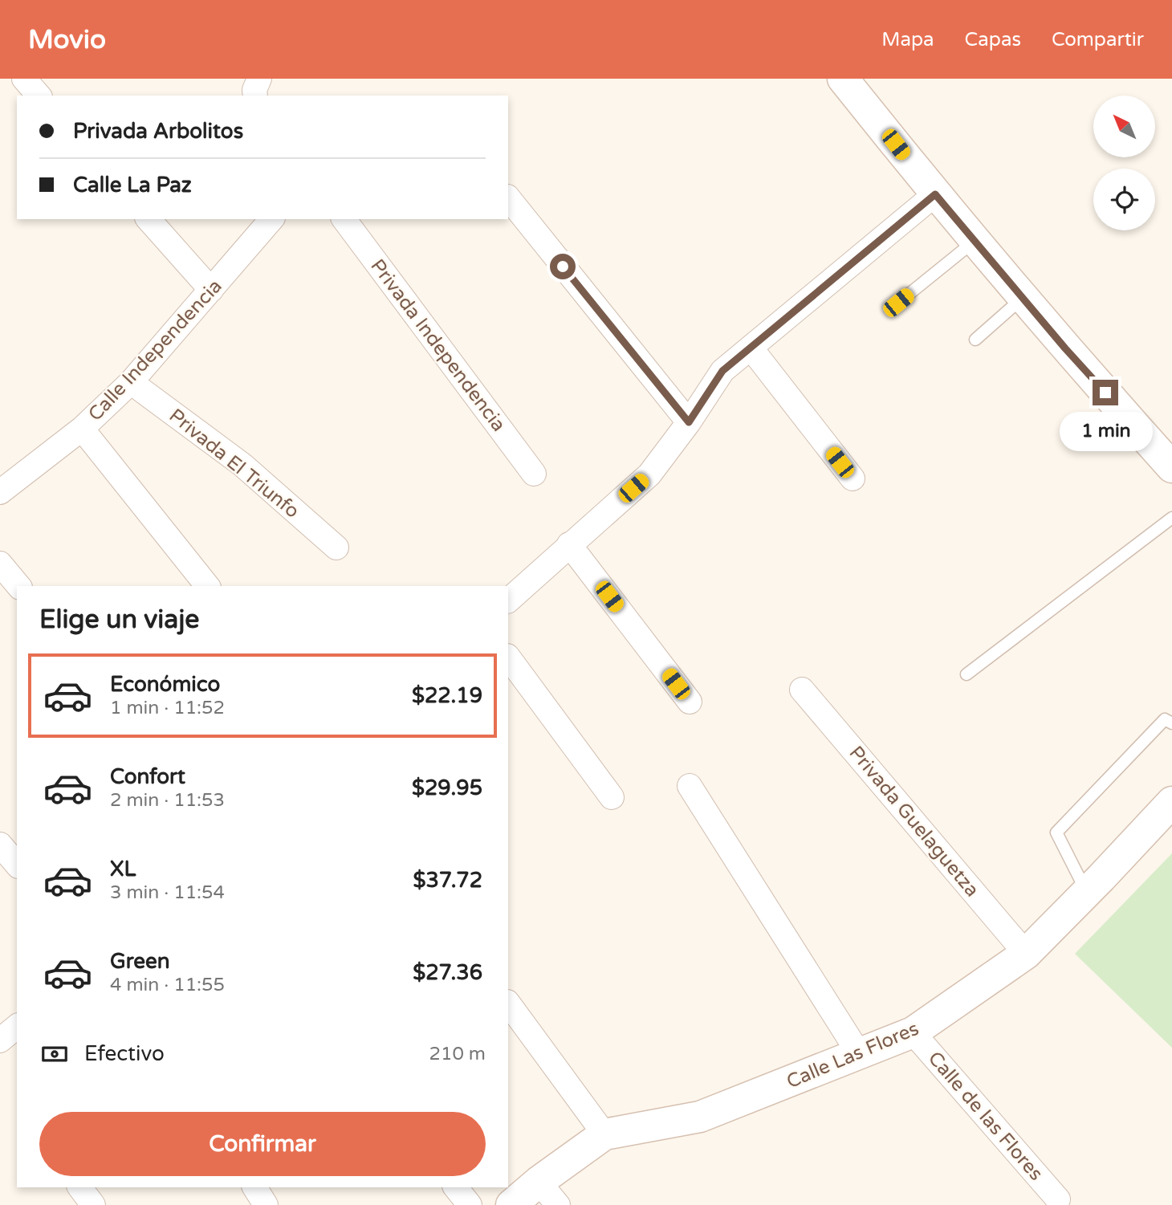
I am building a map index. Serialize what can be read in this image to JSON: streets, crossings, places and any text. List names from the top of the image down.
{
  "streets": {
    "main road": ["Calle Las Flores"],
    "street": [
      "Privada Independencia",
      "Calle Independencia",
      "Privada El Triunfo",
      "Privada Guelaguetza",
      "Calle de las Flores"
    ]
  },
  "crossings": [
    ["Calle Independencia", "Privada El Triunfo"],
    ["Privada Guelaguetza", "Calle Las Flores"],
    ["Calle Las Flores", "Calle de las Flores"]
  ],
  "north": "top left",
  "page": {
    "header": "Movio",
    "nav": ["Mapa", "Capas", "Compartir"],
    "banner": ["Privada Arbolitos", "Calle La Paz"],
    "bubble": "1 min",
    "heading": "Elige un viaje",
    "list": [
      {
        "name": "Económico",
        "note": "1 min · 11:52",
        "value": "$22.19"
      },
      {
        "name": "Confort",
        "note": "2 min · 11:53",
        "value": "$29.95"
      },
      {
        "name": "XL",
        "note": "3 min · 11:54",
        "value": "$37.72"
      },
      {
        "name": "Green",
        "note": "4 min · 11:55",
        "value": "$27.36"
      }
    ],
    "pay": ["Efectivo", "210 m"],
    "buttons": "Confirmar"
  }
}
